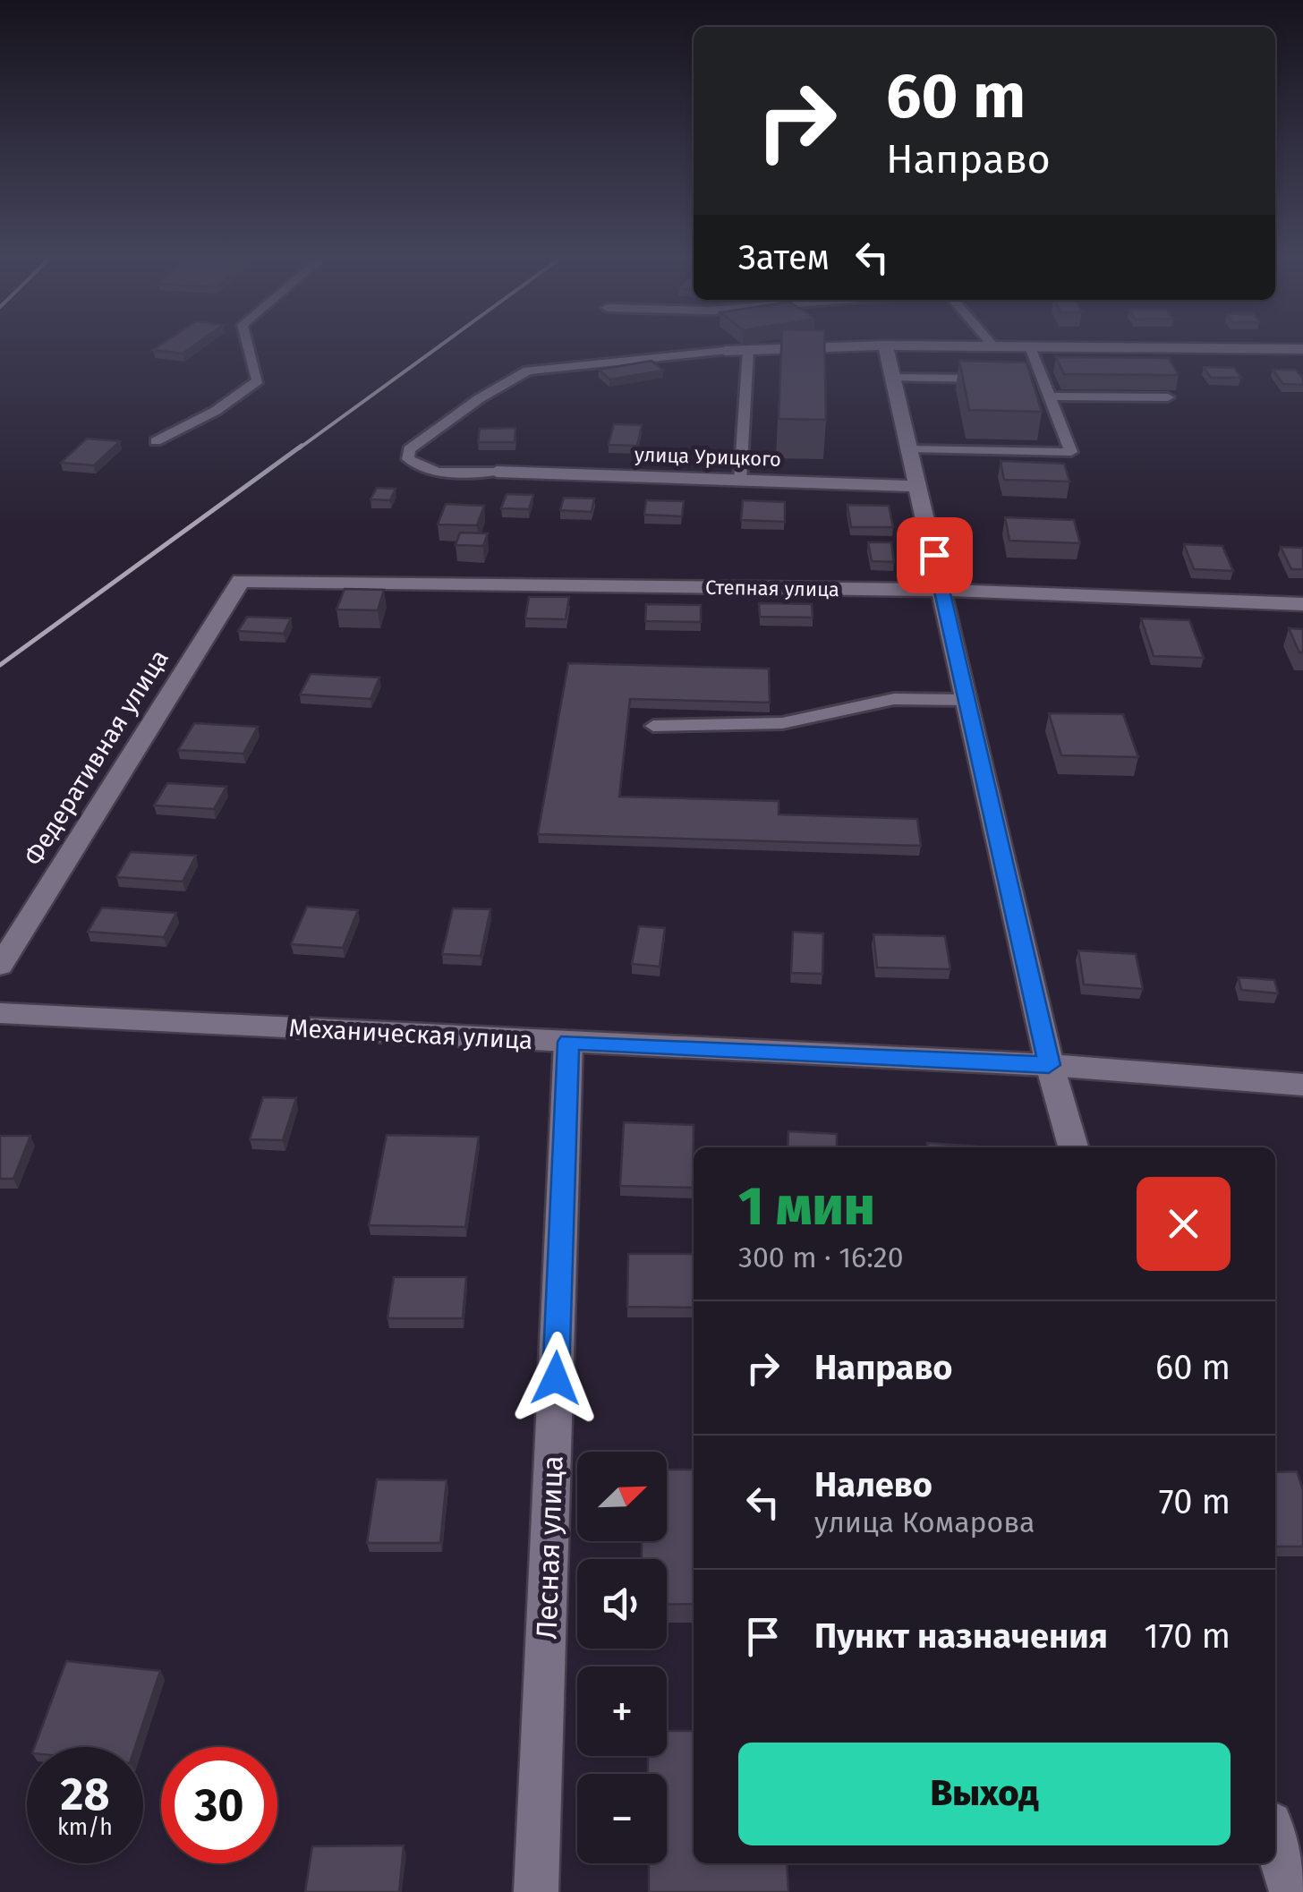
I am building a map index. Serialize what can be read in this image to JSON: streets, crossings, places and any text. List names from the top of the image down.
{
  "streets": {
    "street": [
      "улица Урицкого",
      "Степная улица",
      "Федеративная улица",
      "Механическая улица",
      "Лесная улица"
    ]
  },
  "crossings": [
    ["Степная улица", "Федеративная улица"],
    ["Механическая улица", "Лесная улица"]
  ],
  "north": "top right",
  "page": {
    "turn": ["60 m", "Направо"],
    "then": "Затем",
    "heading": ["1 мин", "300 m · 16:20"],
    "list": [
      {
        "name": "Направо",
        "value": "60 m"
      },
      {
        "name": "Налево",
        "note": "улица Комарова",
        "value": "70 m"
      },
      {
        "name": "Пункт назначения",
        "value": "170 m"
      }
    ],
    "map_buttons": ["+", "−"],
    "buttons": "Выход",
    "speed": "28 km/h",
    "limit": "30"
  }
}
